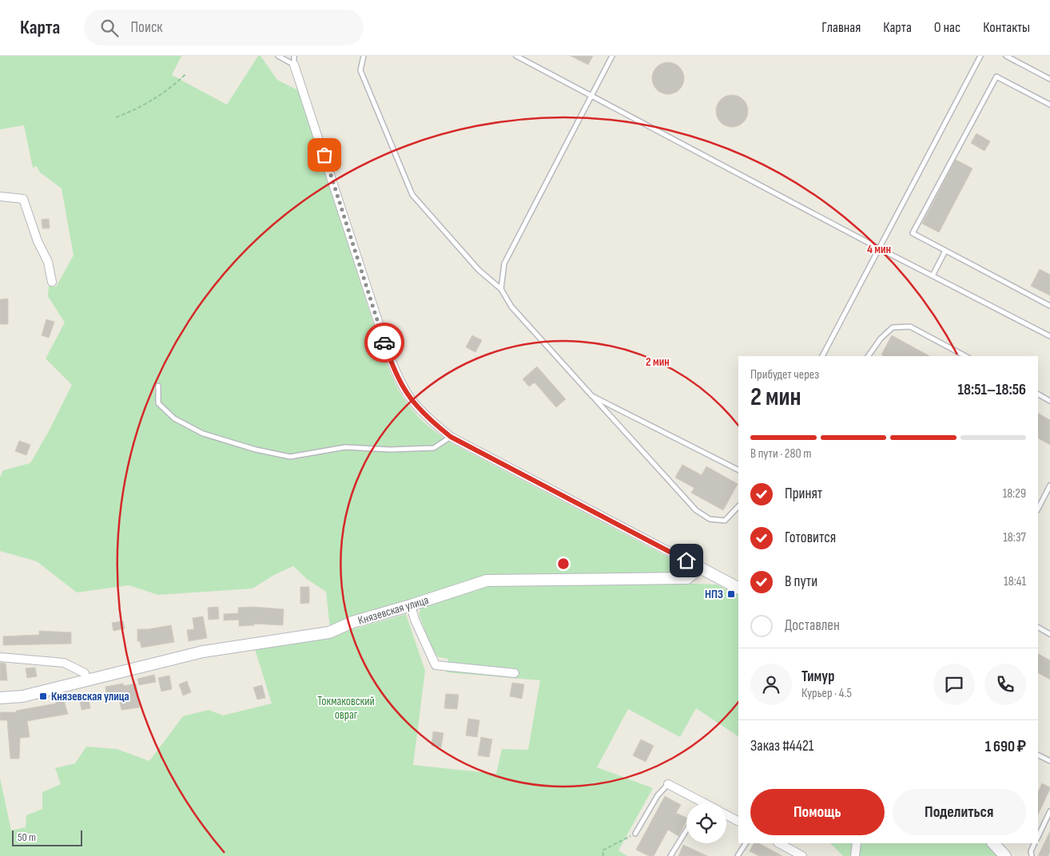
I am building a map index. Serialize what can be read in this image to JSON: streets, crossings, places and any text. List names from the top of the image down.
{
  "streets": {
    "street": ["Князевская улица"]
  },
  "parks": ["Токмаковский овраг"],
  "places": {
    "transit": ["НПЗ", "Князевская улица"]
  },
  "scale_bar": "50 m",
  "page": {
    "header": "Карта",
    "search": "Поиск",
    "nav": [
      "Главная",
      "Карта",
      "О нас",
      "Контакты"
    ],
    "heading": ["2 мин", "Прибудет через", "18:51–18:56"],
    "panel": [
      "Тимур",
      "Курьер · 4.5",
      "Заказ #4421",
      "1 690 ₽"
    ],
    "bar": "В пути · 280 m",
    "list": [
      ["Принят", "18:29"],
      ["Готовится", "18:37"],
      ["В пути", "18:41"],
      "Доставлен"
    ],
    "buttons": ["Помощь", "Поделиться"],
    "scale": "50 m"
  },
  "rings": ["4 мин", "2 мин"]
}
